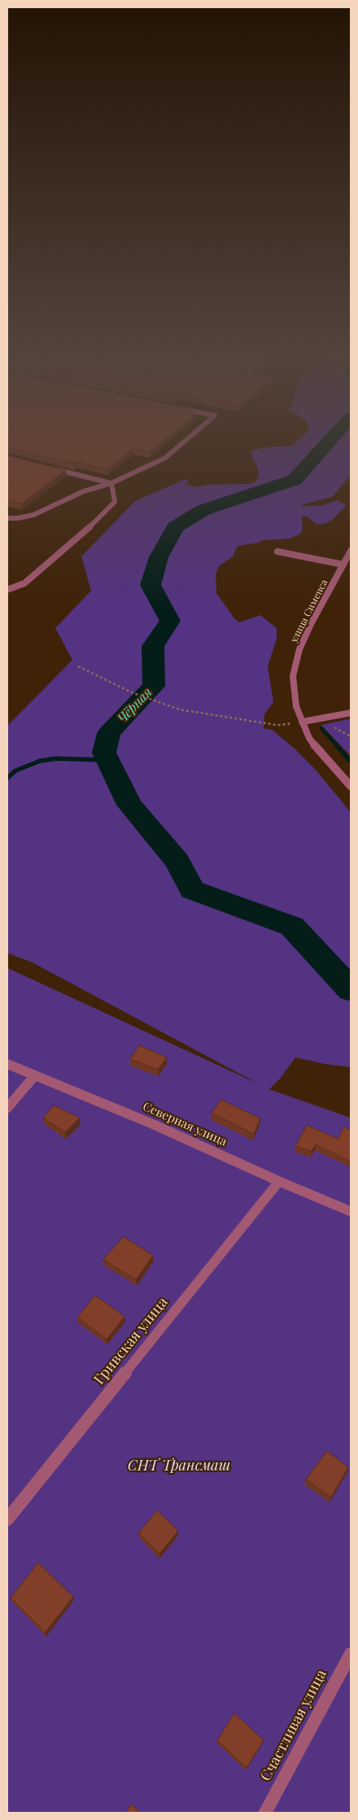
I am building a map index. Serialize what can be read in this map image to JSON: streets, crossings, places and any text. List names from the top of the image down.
{
  "streets": {
    "street": [
      "улица Сименса",
      "Северная улица",
      "Гривская улица",
      "Счастливая улица"
    ]
  },
  "crossings": [
    ["Северная улица", "Гривская улица"]
  ],
  "water": ["Чёрная"],
  "parks": ["СНТ Трансмаш"]
}
